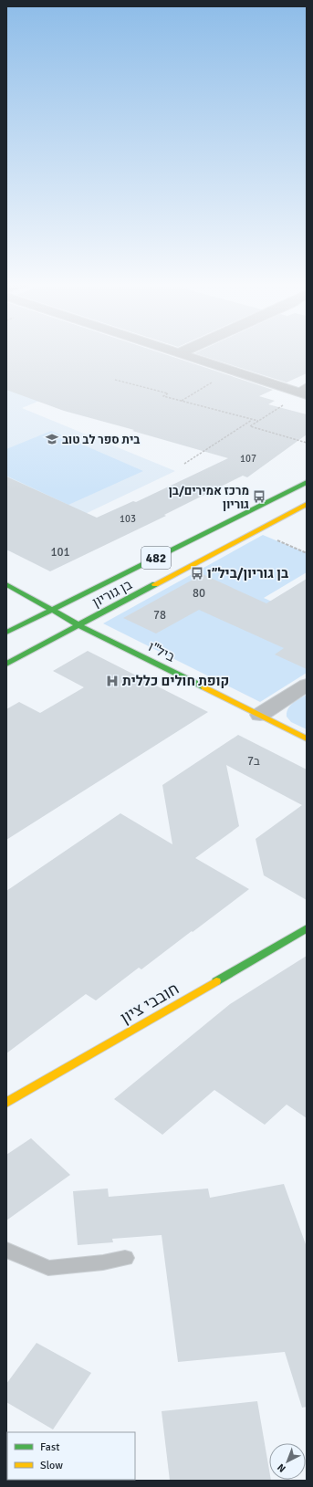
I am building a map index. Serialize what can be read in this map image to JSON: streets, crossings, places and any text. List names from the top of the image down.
{
  "streets": {
    "main road": [
      "482",
      "בן גוריון",
      "ביל\"ו",
      "חובבי ציון"
    ]
  },
  "crossings": [
    ["בן גוריון", "ביל\"ו"]
  ],
  "places": {
    "school or university": ["בית ספר לב טוב"],
    "bus stop": ["מרכז אמירים/בן גוריון", "בן גוריון/ביל״ו"],
    "hospital": ["קופת חולים כללית"]
  },
  "house_numbers": [
    "107",
    "103",
    "101",
    "80",
    "78",
    "7ב"
  ],
  "legend": ["Fast", "Slow"],
  "north": "bottom left"
}
